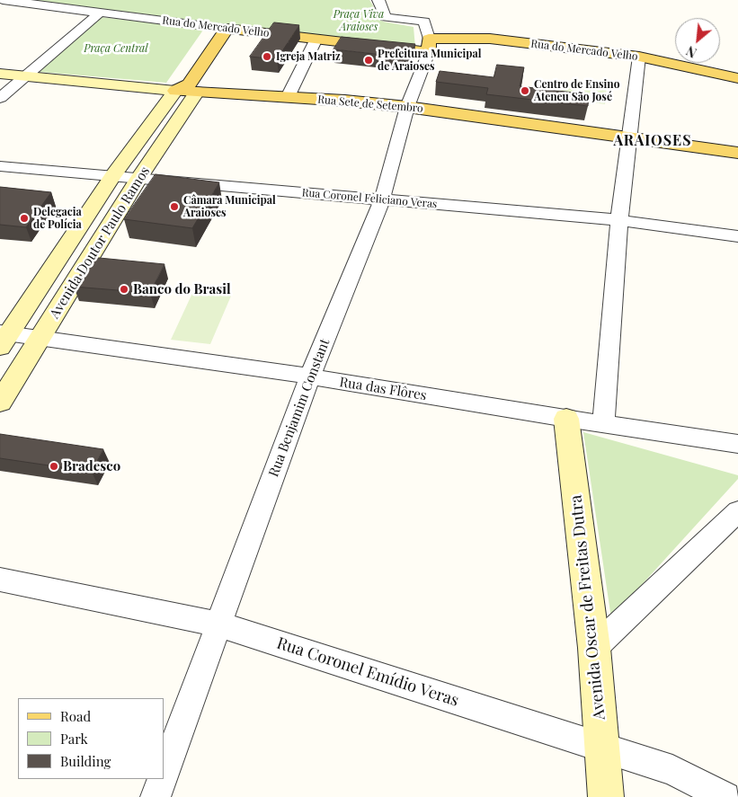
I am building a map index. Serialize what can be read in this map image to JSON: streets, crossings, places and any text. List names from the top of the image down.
{
  "streets": {
    "main road": ["Rua do Mercado Velho", "Rua Sete de Setembro", "Avenida Doutor Paulo Ramos"],
    "street": [
      "Rua Coronel Feliciano Veras",
      "Rua das Flôres",
      "Rua Benjamim Constant",
      "Avenida Oscar de Freitas Dutra",
      "Rua Coronel Emídio Veras"
    ]
  },
  "crossings": [
    ["Rua do Mercado Velho", "Avenida Doutor Paulo Ramos"],
    ["Rua do Mercado Velho", "Rua Benjamim Constant"],
    ["Rua Sete de Setembro", "Avenida Doutor Paulo Ramos"],
    ["Rua Sete de Setembro", "Rua Benjamim Constant"],
    ["Rua Coronel Feliciano Veras", "Avenida Doutor Paulo Ramos"],
    ["Rua Coronel Feliciano Veras", "Rua Benjamim Constant"],
    ["Avenida Doutor Paulo Ramos", "Rua das Flôres"],
    ["Rua das Flôres", "Rua Benjamim Constant"],
    ["Rua das Flôres", "Avenida Oscar de Freitas Dutra"],
    ["Rua Benjamim Constant", "Rua Coronel Emídio Veras"],
    ["Avenida Oscar de Freitas Dutra", "Rua Coronel Emídio Veras"]
  ],
  "districts": ["ARAIOSES"],
  "parks": ["Praça Viva Araioses", "Praça Central"],
  "places": [
    "Igreja Matriz",
    "Prefeitura Municipal de Araioses",
    "Centro de Ensino Ateneu São José",
    "Câmara Municipal Araioses",
    "Delegacia de Polícia",
    "Banco do Brasil",
    "Bradesco"
  ],
  "legend": ["Road", "Park", "Building"],
  "north": "bottom left"
}
